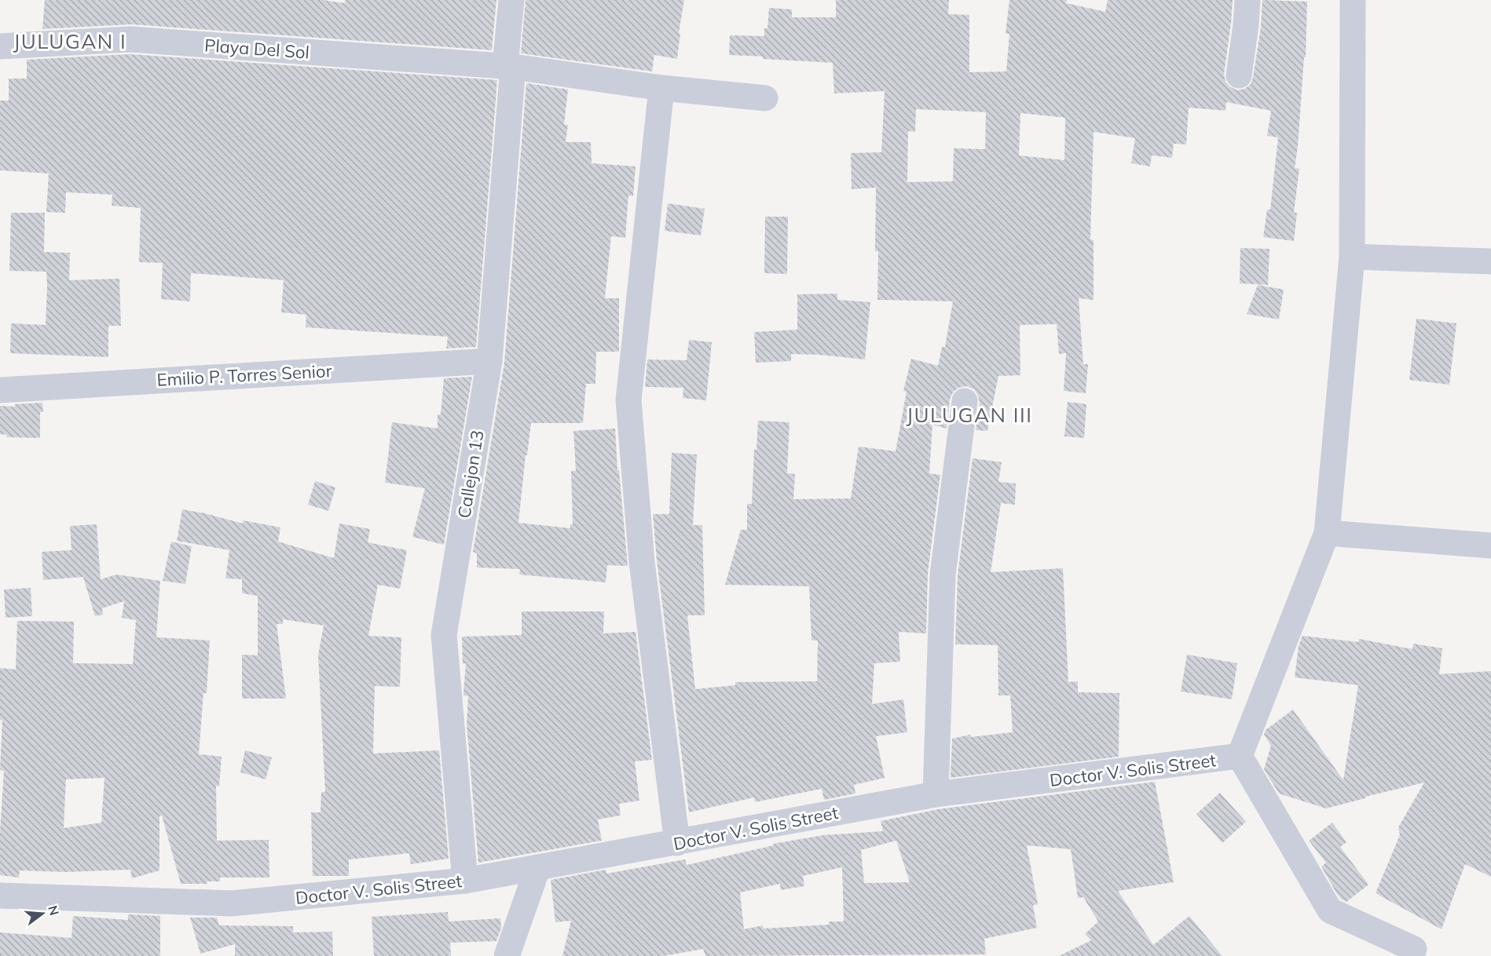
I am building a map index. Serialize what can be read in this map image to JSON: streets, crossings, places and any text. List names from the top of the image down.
{
  "streets": {
    "street": [
      "Playa Del Sol",
      "Emilio P. Torres Senior",
      "Callejon 13",
      "Doctor V. Solis Street"
    ]
  },
  "crossings": [
    ["Playa Del Sol", "Callejon 13"],
    ["Emilio P. Torres Senior", "Callejon 13"],
    ["Callejon 13", "Doctor V. Solis Street"]
  ],
  "districts": ["JULUGAN I", "JULUGAN III"],
  "north": "right"
}
